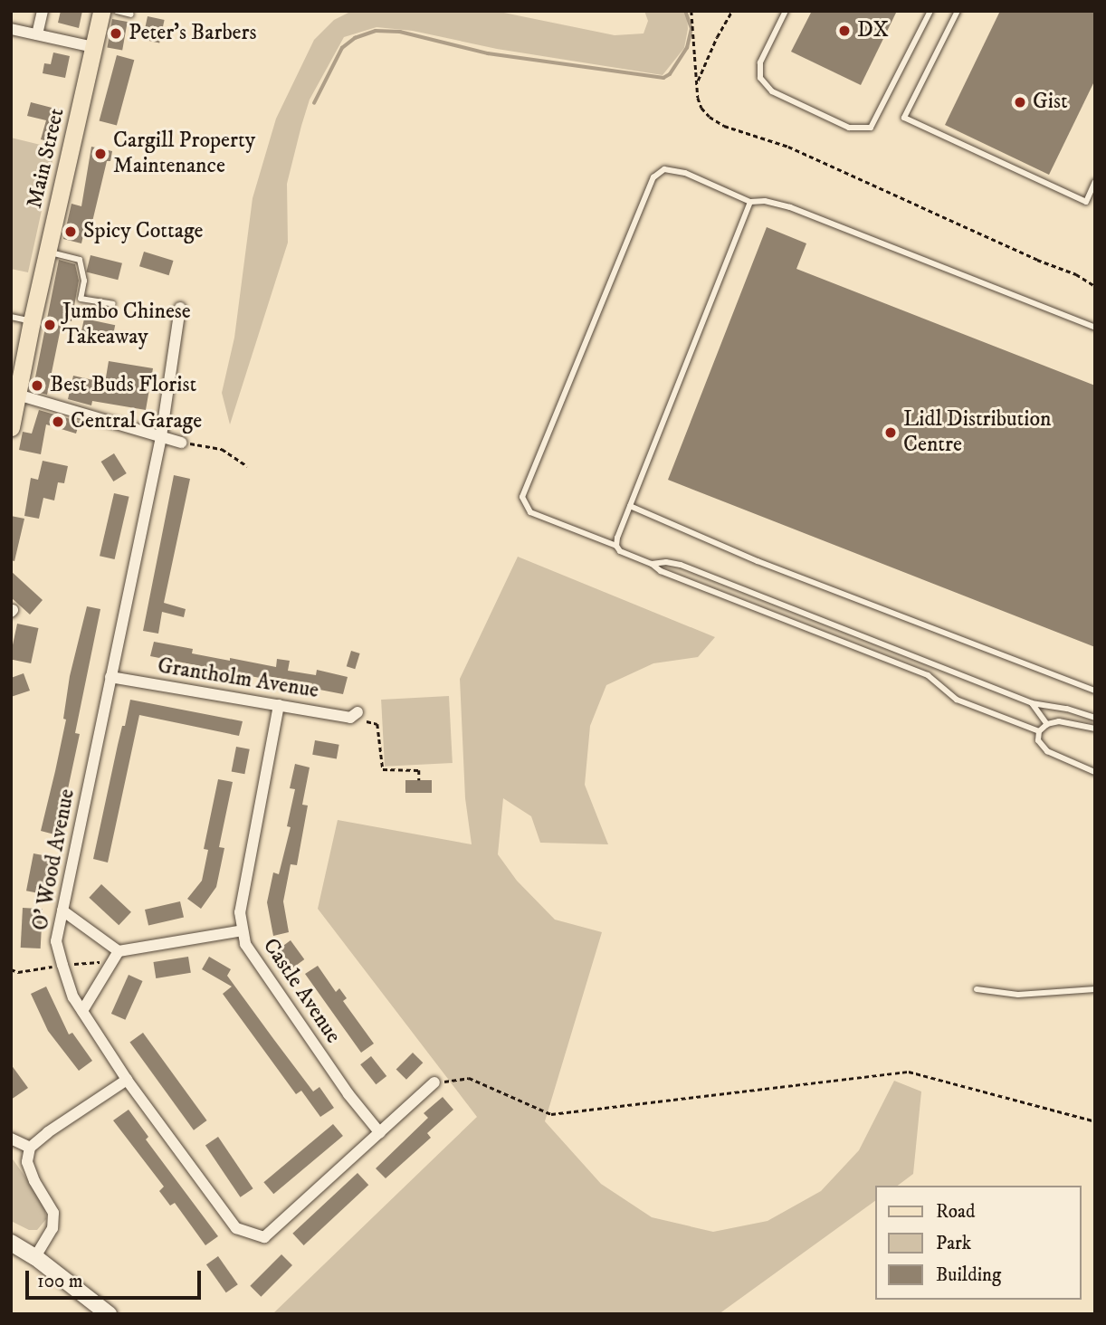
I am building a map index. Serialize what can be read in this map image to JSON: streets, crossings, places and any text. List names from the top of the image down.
{
  "streets": {
    "main road": ["Main Street"],
    "street": ["Grantholm Avenue", "O' Wood Avenue", "Castle Avenue"]
  },
  "crossings": [
    ["Grantholm Avenue", "O' Wood Avenue"],
    ["Grantholm Avenue", "Castle Avenue"],
    ["O' Wood Avenue", "Castle Avenue"]
  ],
  "places": [
    "DX",
    "Peter's Barbers",
    "Gist",
    "Cargill Property Maintenance",
    "Spicy Cottage",
    "Jumbo Chinese Takeaway",
    "Best Buds Florist",
    "Central Garage",
    "Lidl Distribution Centre"
  ],
  "legend": ["Road", "Park", "Building"],
  "scale_bar": "100 m"
}
